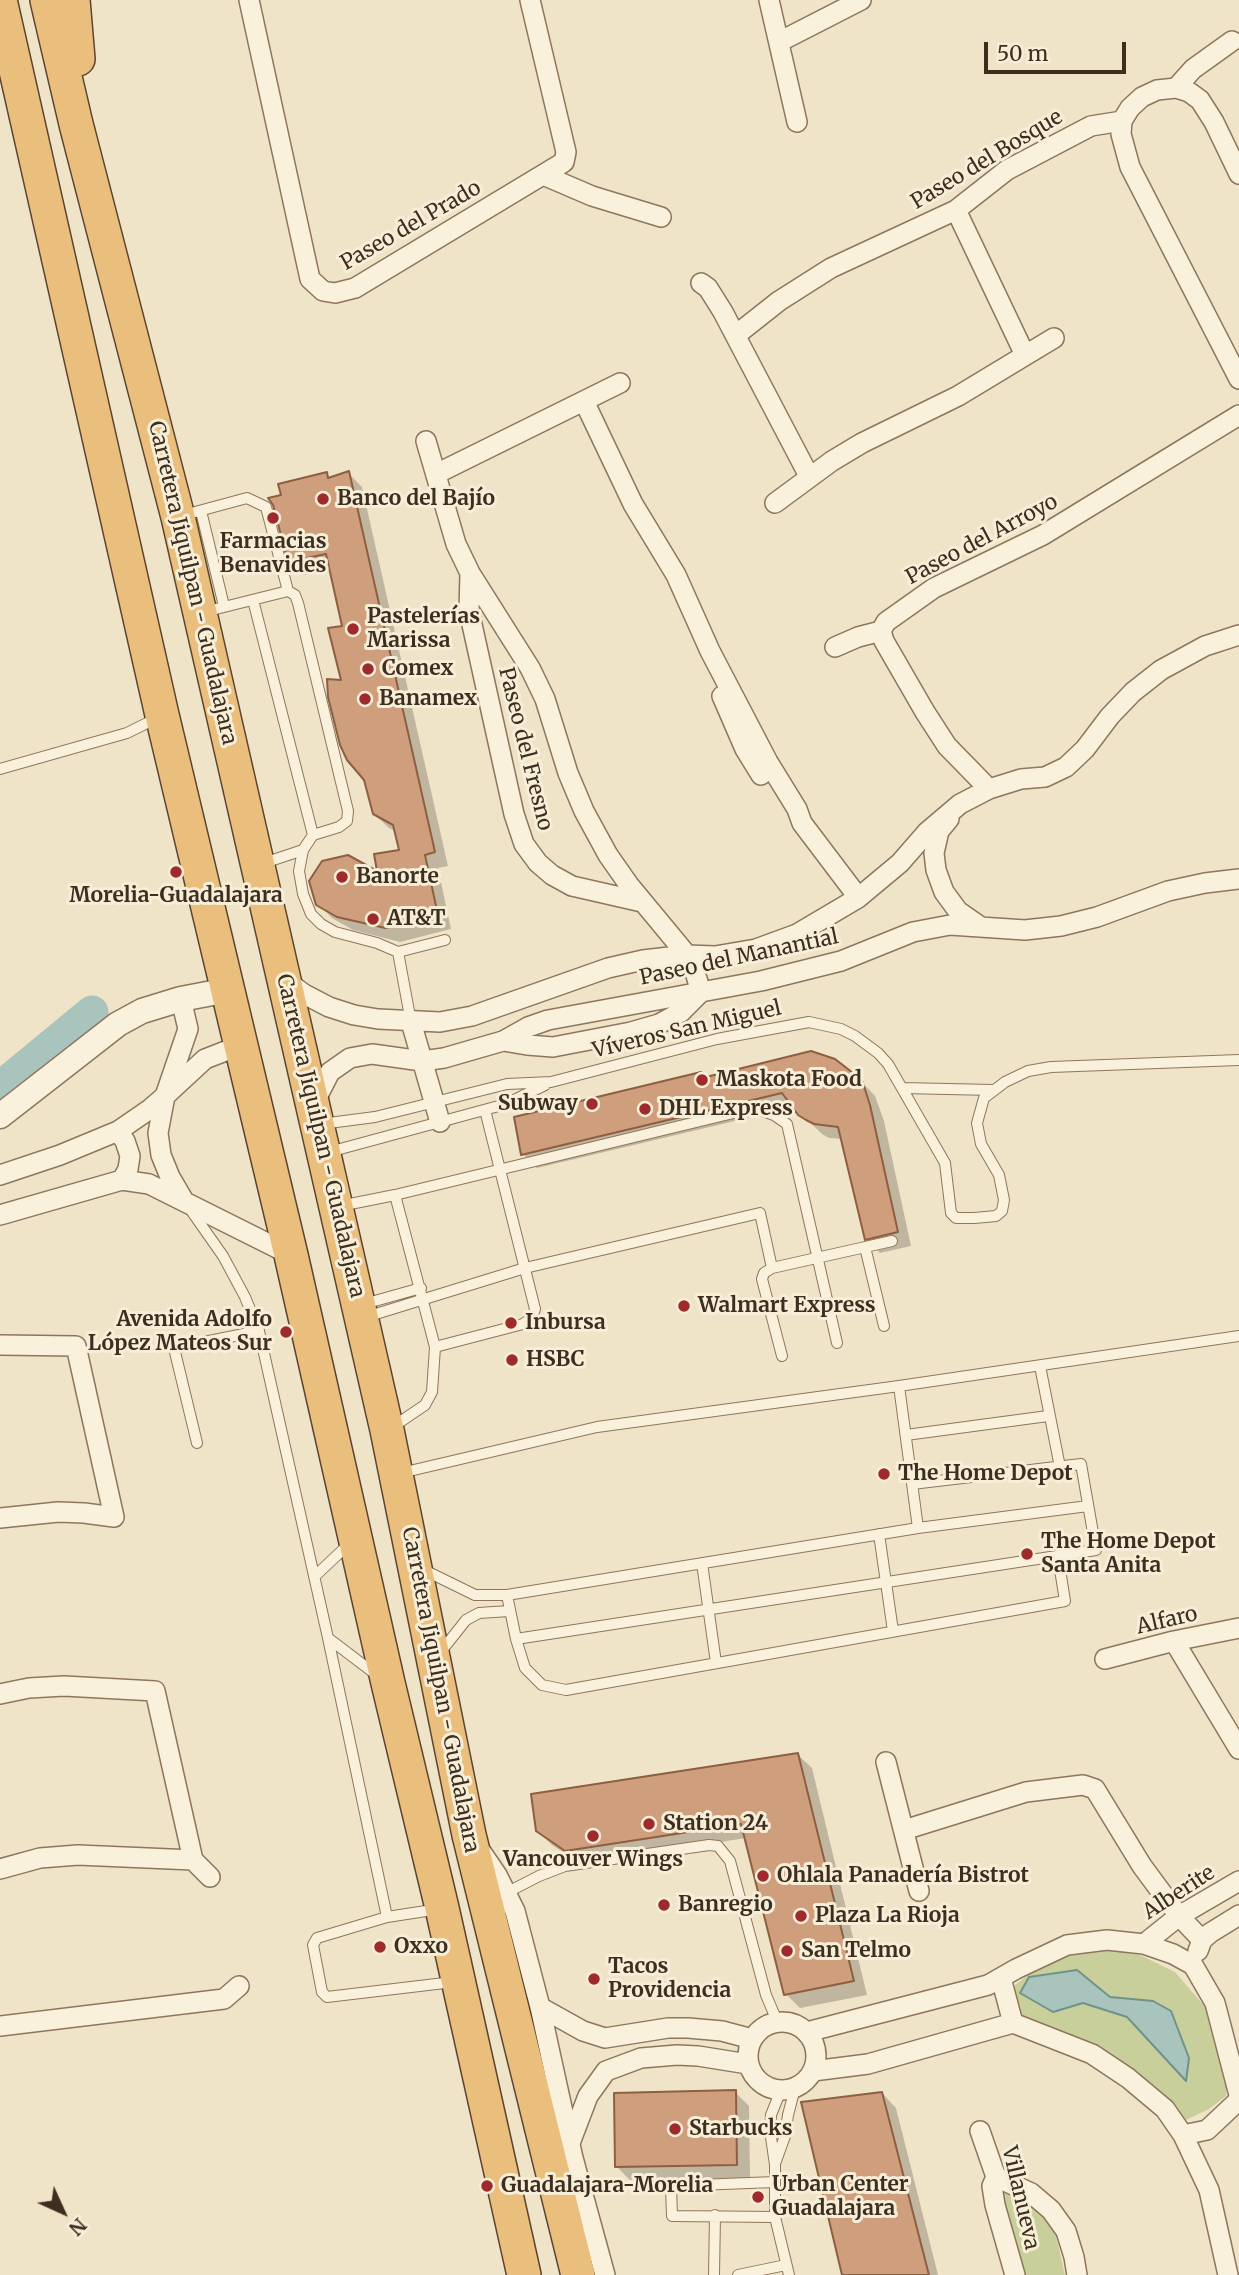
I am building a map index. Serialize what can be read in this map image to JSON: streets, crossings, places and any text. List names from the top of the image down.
{
  "streets": {
    "highway": ["Carretera Jiquilpan - Guadalajara"],
    "street": [
      "Paseo del Bosque",
      "Paseo del Prado",
      "Paseo del Arroyo",
      "Paseo del Fresno",
      "Paseo del Manantial",
      "Alfaro",
      "Alberite",
      "Villanueva"
    ],
    "lane": ["Víveros San Miguel"]
  },
  "crossings": [
    ["Carretera Jiquilpan - Guadalajara", "Paseo del Manantial"],
    ["Carretera Jiquilpan - Guadalajara", "Víveros San Miguel"],
    ["Paseo del Fresno", "Paseo del Manantial"],
    ["Paseo del Manantial", "Víveros San Miguel"]
  ],
  "places": [
    "Banco del Bajío",
    "Farmacias Benavides",
    "Pastelerías Marissa",
    "Comex",
    "Banamex",
    "Morelia-Guadalajara",
    "Banorte",
    "AT&T",
    "Maskota Food",
    "Subway",
    "DHL Express",
    "Walmart Express",
    "Inbursa",
    "Avenida Adolfo López Mateos Sur",
    "HSBC",
    "The Home Depot",
    "The Home Depot Santa Anita",
    "Station 24",
    "Vancouver Wings",
    "Ohlala Panadería Bistrot",
    "Banregio",
    "Plaza La Rioja",
    "Oxxo",
    "San Telmo",
    "Tacos Providencia",
    "Starbucks",
    "Guadalajara-Morelia",
    "Urban Center Guadalajara"
  ],
  "scale_bar": "50 m",
  "north": "bottom right"
}
